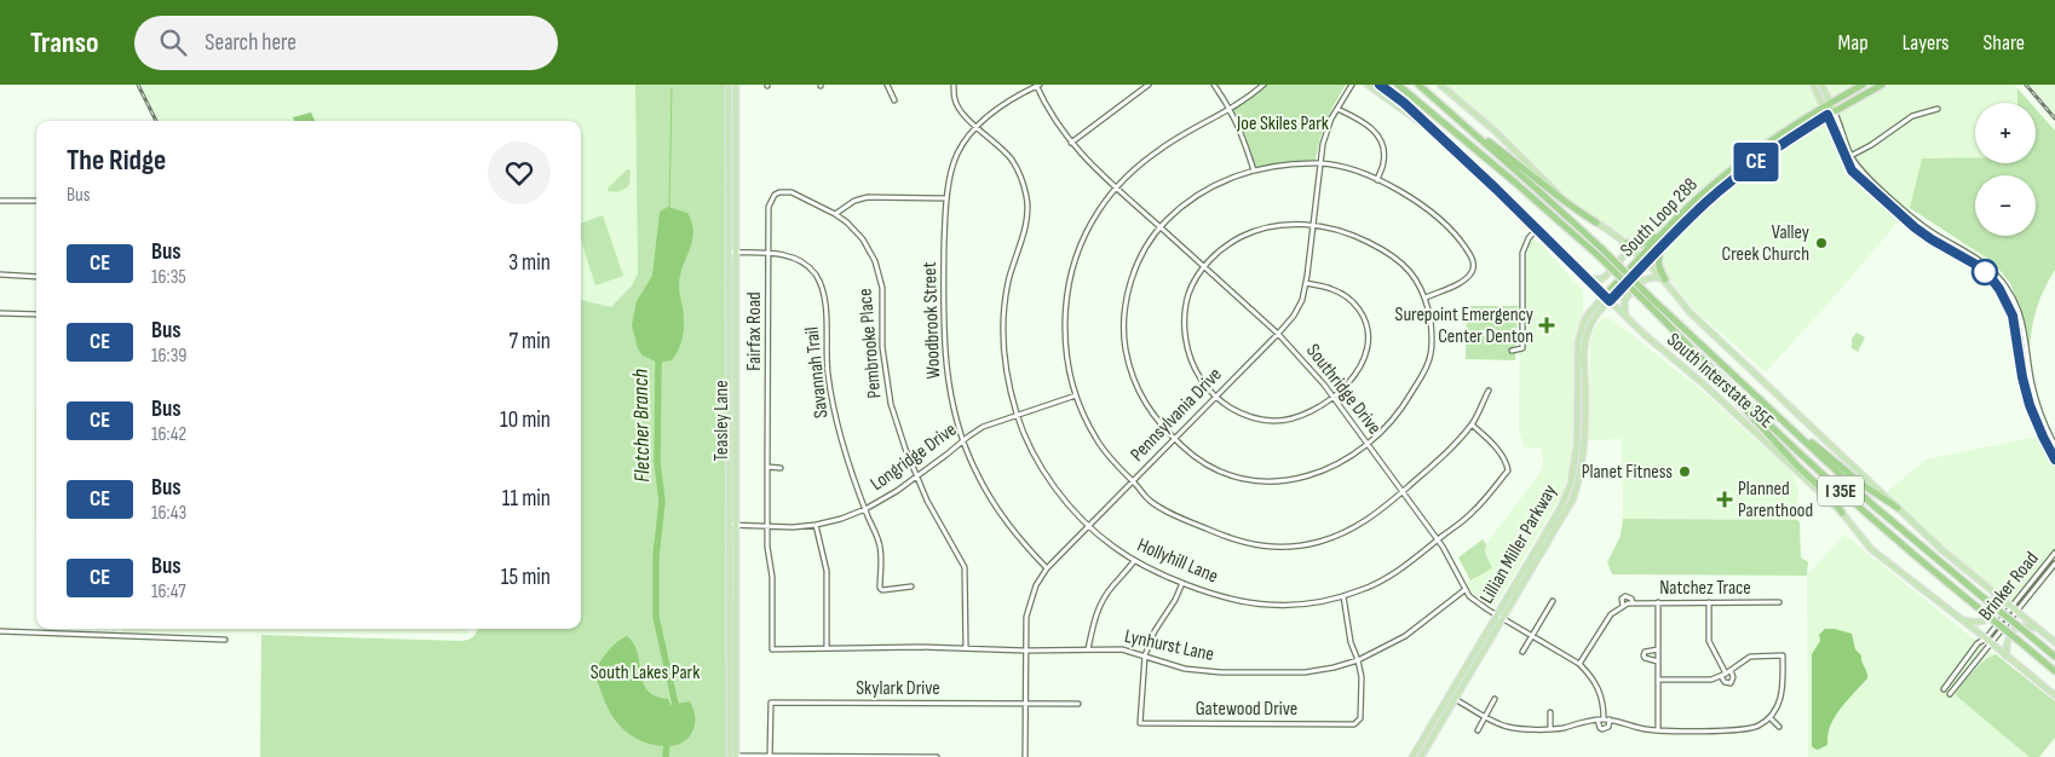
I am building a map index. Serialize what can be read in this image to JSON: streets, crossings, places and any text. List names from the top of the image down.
{
  "streets": {
    "highway": ["South Loop 288", "I 35E"],
    "main road": ["South Interstate 35E", "Teasley Lane", "Lillian Miller Parkway"],
    "street": [
      "Woodbrook Street",
      "Fairfax Road",
      "Pembrooke Place",
      "Savannah Trail",
      "Southridge Drive",
      "Pennsylvania Drive",
      "Longridge Drive",
      "Hollyhill Lane",
      "Brinker Road",
      "Natchez Trace",
      "Lynhurst Lane",
      "Skylark Drive",
      "Gatewood Drive"
    ]
  },
  "crossings": [
    ["South Loop 288", "South Interstate 35E"],
    ["South Loop 288", "Lillian Miller Parkway"],
    ["Woodbrook Street", "Southridge Drive"],
    ["Woodbrook Street", "Pennsylvania Drive"],
    ["Woodbrook Street", "Longridge Drive"],
    ["Woodbrook Street", "Hollyhill Lane"],
    ["Fairfax Road", "Pembrooke Place"],
    ["Fairfax Road", "Savannah Trail"],
    ["Fairfax Road", "Longridge Drive"],
    ["Fairfax Road", "Lynhurst Lane"],
    ["Pembrooke Place", "Longridge Drive"],
    ["Pembrooke Place", "Lynhurst Lane"],
    ["Savannah Trail", "Teasley Lane"],
    ["Savannah Trail", "Longridge Drive"],
    ["South Interstate 35E", "Lillian Miller Parkway"],
    ["South Interstate 35E", "Brinker Road"],
    ["Southridge Drive", "Pennsylvania Drive"],
    ["Southridge Drive", "Lillian Miller Parkway"],
    ["Southridge Drive", "Hollyhill Lane"],
    ["Southridge Drive", "Natchez Trace"],
    ["Southridge Drive", "Lynhurst Lane"],
    ["Pennsylvania Drive", "Hollyhill Lane"],
    ["Pennsylvania Drive", "Lynhurst Lane"],
    ["Pennsylvania Drive", "Skylark Drive"],
    ["Teasley Lane", "Longridge Drive"],
    ["Longridge Drive", "Hollyhill Lane"],
    ["Lynhurst Lane", "Gatewood Drive"]
  ],
  "water": ["Fletcher Branch"],
  "parks": ["Joe Skiles Park", "South Lakes Park"],
  "places": {
    "other": ["Valley Creek Church", "Planet Fitness"],
    "health": ["Surepoint Emergency Center Denton", "Planned Parenthood"]
  },
  "lines": ["bus line CE"],
  "page": {
    "header": "Transo",
    "search": "Search here",
    "nav": ["Map", "Layers", "Share"],
    "on_map": "CE",
    "map_buttons": ["+", "−"],
    "heading": ["The Ridge", "Bus"],
    "list": [
      {
        "mark": "CE",
        "name": "Bus",
        "note": "16:35",
        "value": "3 min"
      },
      {
        "mark": "CE",
        "name": "Bus",
        "note": "16:39",
        "value": "7 min"
      },
      {
        "mark": "CE",
        "name": "Bus",
        "note": "16:42",
        "value": "10 min"
      },
      {
        "mark": "CE",
        "name": "Bus",
        "note": "16:43",
        "value": "11 min"
      },
      {
        "mark": "CE",
        "name": "Bus",
        "note": "16:47",
        "value": "15 min"
      }
    ]
  }
}
